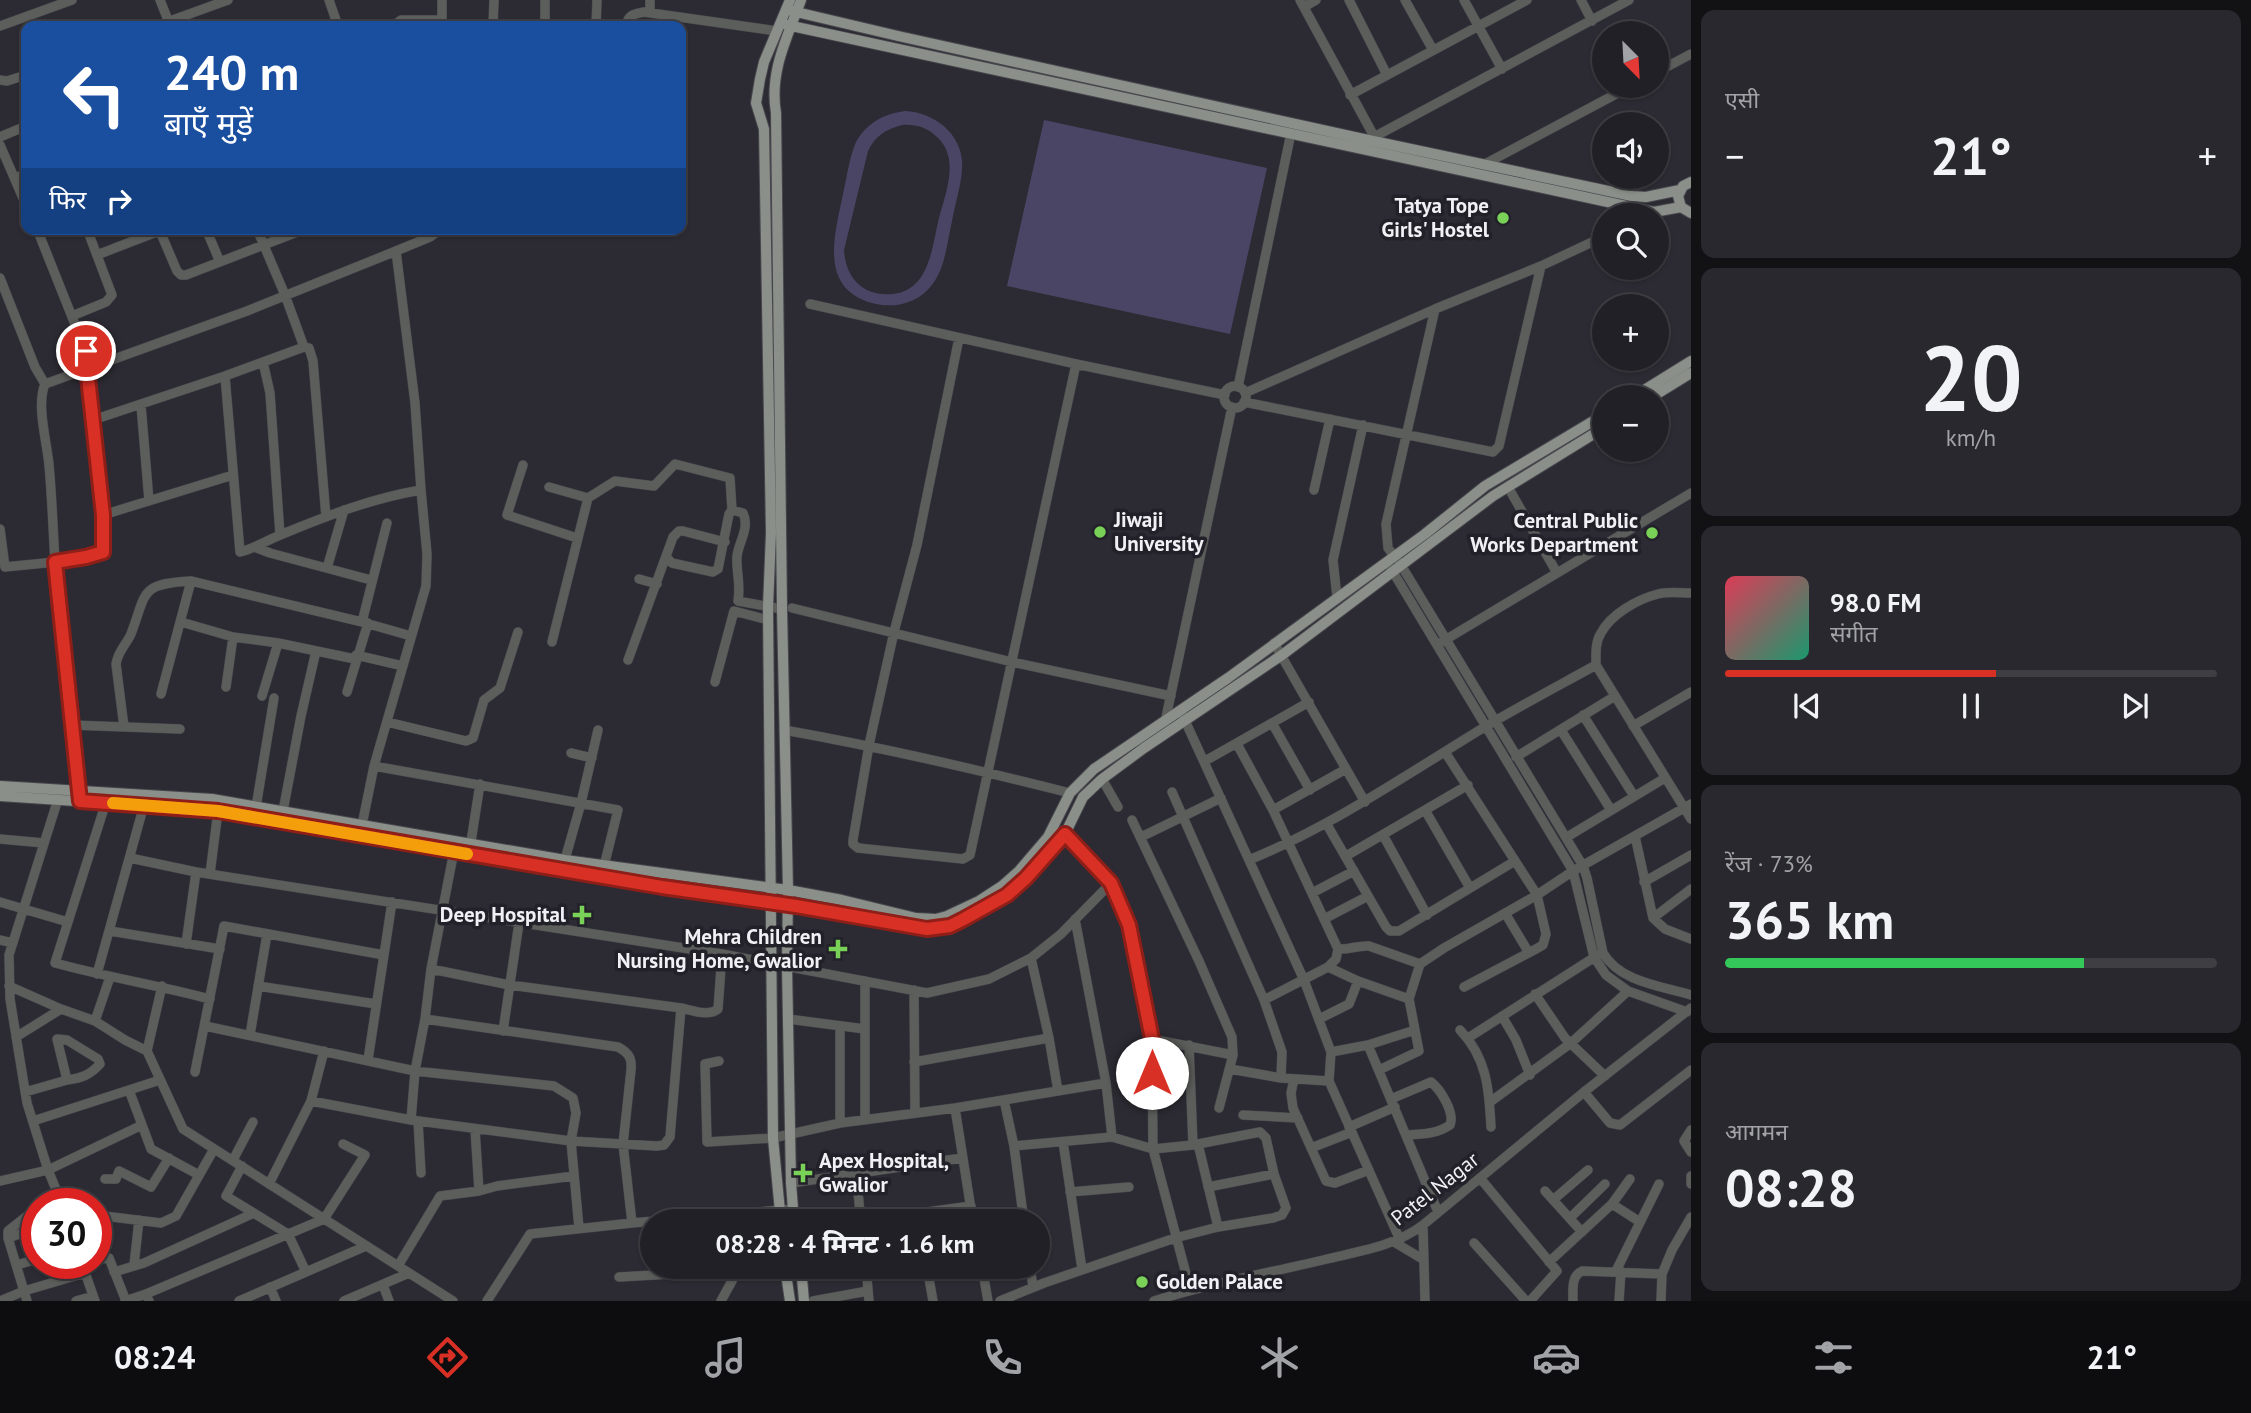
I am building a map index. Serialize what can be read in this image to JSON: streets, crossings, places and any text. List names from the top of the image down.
{
  "streets": {
    "street": ["Patel Nagar"]
  },
  "places": {
    "other": [
      "Tatya Tope Girls' Hostel",
      "Jiwaji University",
      "Central Public Works Department",
      "Golden Palace"
    ],
    "health": ["Deep Hospital", "Mehra Children Nursing Home, Gwalior", "Apex Hospital, Gwalior"]
  },
  "north": "bottom right",
  "page": {
    "tile": [
      "एसी",
      ["20", "km/h"],
      ["रेंज · 73%", "365 km"],
      ["आगमन", "08:28"]
    ],
    "map_buttons": ["+", "−"],
    "turn": ["240 m", "बाएँ मुड़ें"],
    "heat": ["−", "21°", "+"],
    "then": "फिर",
    "song": ["98.0 FM", "संगीत"],
    "limit": "30",
    "trip": "08:28 · 4 मिनट · 1.6 km",
    "tabs": ["08:24", "21°"]
  }
}
